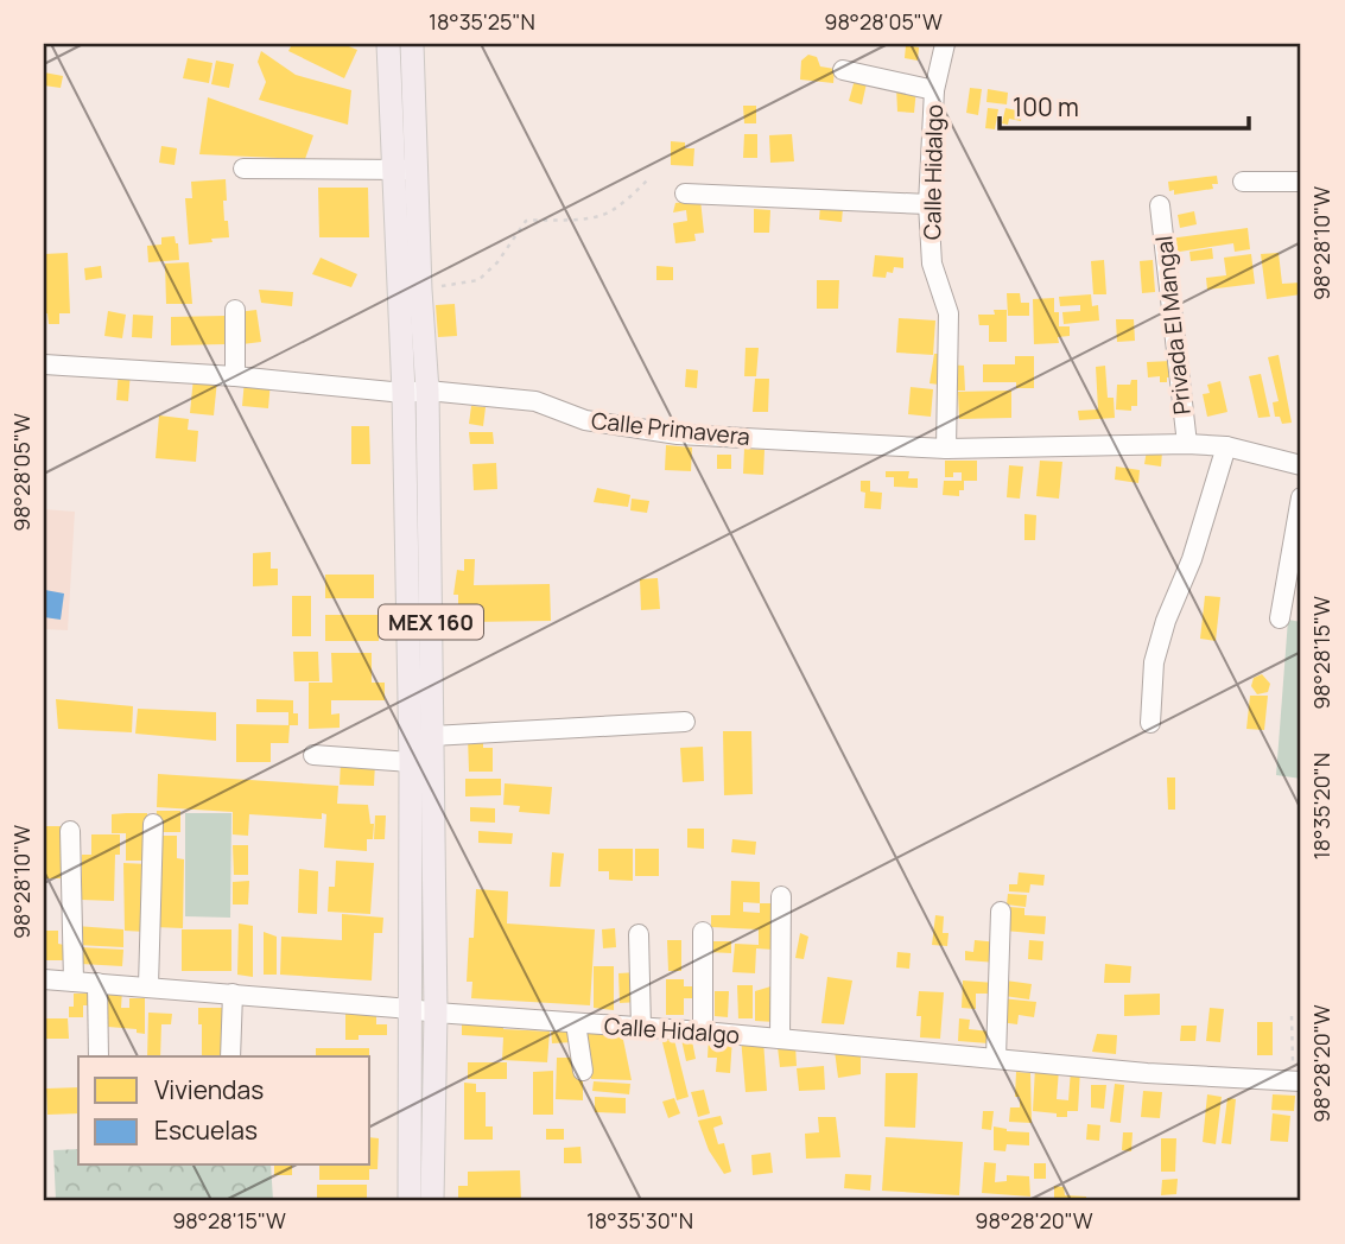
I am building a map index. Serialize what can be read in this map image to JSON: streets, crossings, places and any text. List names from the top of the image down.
{
  "streets": {
    "main road": ["MEX 160"],
    "street": ["Calle Hidalgo", "Privada El Mangal", "Calle Primavera"]
  },
  "crossings": [
    ["Calle Hidalgo", "Calle Primavera"],
    ["Calle Hidalgo", "MEX 160"],
    ["Privada El Mangal", "Calle Primavera"],
    ["Calle Primavera", "MEX 160"]
  ],
  "legend": ["Viviendas", "Escuelas"],
  "scale_bar": "100 m",
  "coordinates": [
    "18°35'25\"N",
    "98°28'05\"W",
    "98°28'10\"W",
    "98°28'15\"W",
    "18°35'20\"N",
    "98°28'20\"W",
    "18°35'30\"N"
  ]
}
